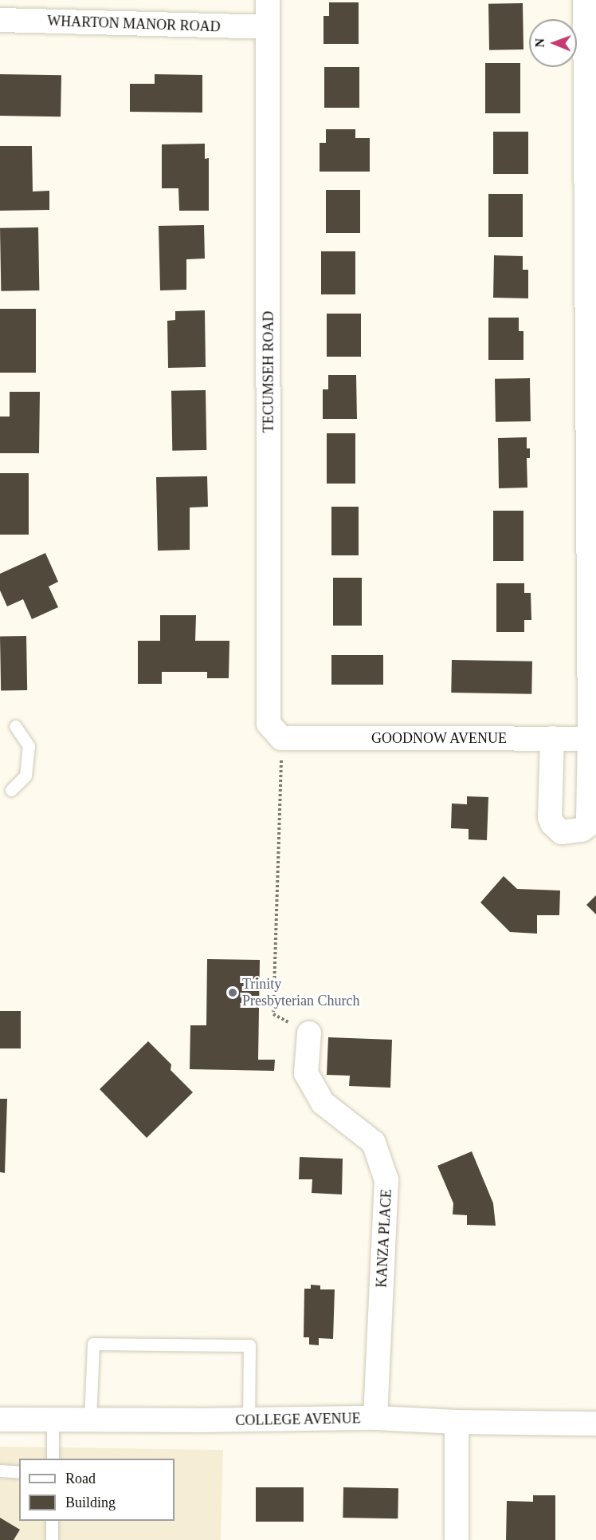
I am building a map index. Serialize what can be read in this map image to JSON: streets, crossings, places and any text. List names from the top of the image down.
{
  "streets": {
    "street": [
      "WHARTON MANOR ROAD",
      "TECUMSEH ROAD",
      "GOODNOW AVENUE",
      "KANZA PLACE",
      "COLLEGE AVENUE"
    ]
  },
  "crossings": [
    ["WHARTON MANOR ROAD", "TECUMSEH ROAD"],
    ["TECUMSEH ROAD", "GOODNOW AVENUE"],
    ["KANZA PLACE", "COLLEGE AVENUE"]
  ],
  "places": ["Trinity Presbyterian Church"],
  "legend": ["Road", "Building"],
  "north": "left"
}
